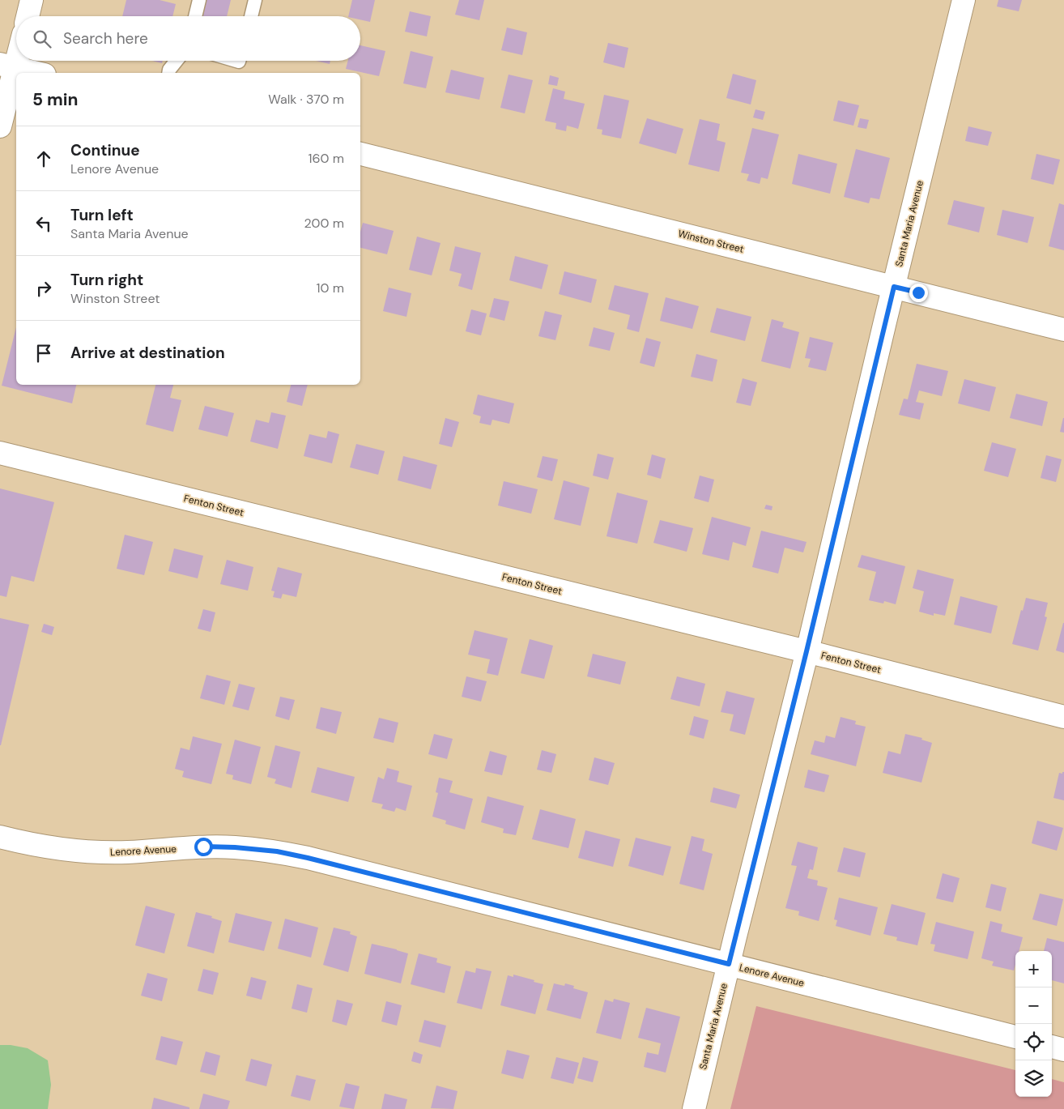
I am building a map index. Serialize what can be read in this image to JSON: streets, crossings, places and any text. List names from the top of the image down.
{
  "streets": {
    "street": [
      "Santa Maria Avenue",
      "Winston Street",
      "Fenton Street",
      "Lenore Avenue"
    ]
  },
  "crossings": [
    ["Santa Maria Avenue", "Winston Street"],
    ["Santa Maria Avenue", "Fenton Street"],
    ["Santa Maria Avenue", "Lenore Avenue"]
  ],
  "page": {
    "search": "Search here",
    "heading": ["5 min", "Walk · 370 m"],
    "list": [
      ["Continue", "Lenore Avenue", "160 m"],
      ["Turn left", "Santa Maria Avenue", "200 m"],
      ["Turn right", "Winston Street", "10 m"],
      "Arrive at destination"
    ],
    "map_buttons": ["+", "−"]
  }
}
